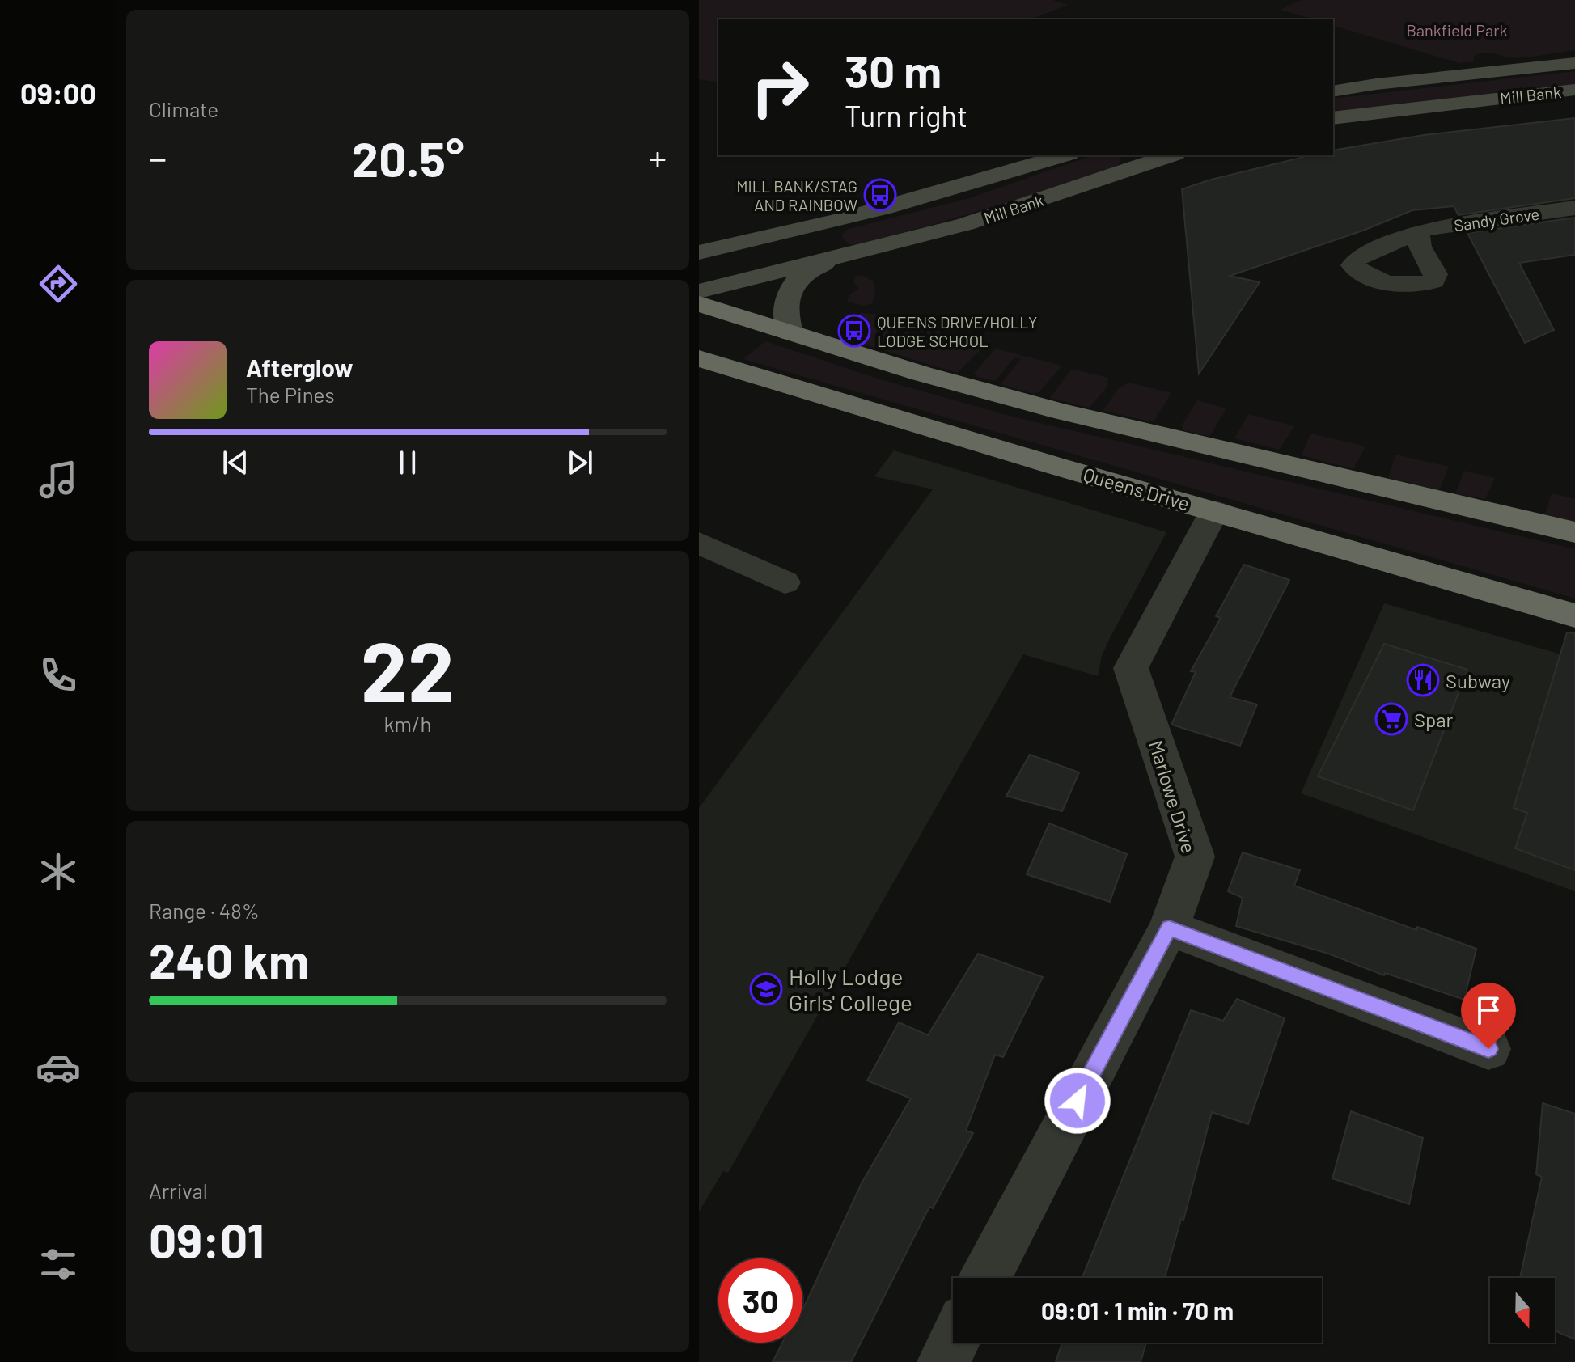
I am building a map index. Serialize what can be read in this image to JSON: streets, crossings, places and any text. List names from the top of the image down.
{
  "streets": {
    "highway": ["Queens Drive"],
    "street": ["Mill Bank", "Sandy Grove", "Marlowe Drive"]
  },
  "crossings": [
    ["Queens Drive", "Marlowe Drive"]
  ],
  "parks": ["Bankfield Park"],
  "places": {
    "bus stop": ["MILL BANK/STAG AND RAINBOW", "QUEENS DRIVE/HOLLY LODGE SCHOOL"],
    "restaurant": ["Subway"],
    "supermarket": ["Spar"],
    "school or university": ["Holly Lodge Girls' College"]
  },
  "north": "bottom",
  "page": {
    "tabs": "09:00",
    "tile": [
      "Climate",
      ["22", "km/h"],
      ["Range · 48%", "240 km"],
      ["Arrival", "09:01"]
    ],
    "turn": ["30 m", "Turn right"],
    "heat": ["−", "20.5°", "+"],
    "song": ["Afterglow", "The Pines"],
    "limit": "30",
    "trip": "09:01 · 1 min · 70 m"
  }
}
